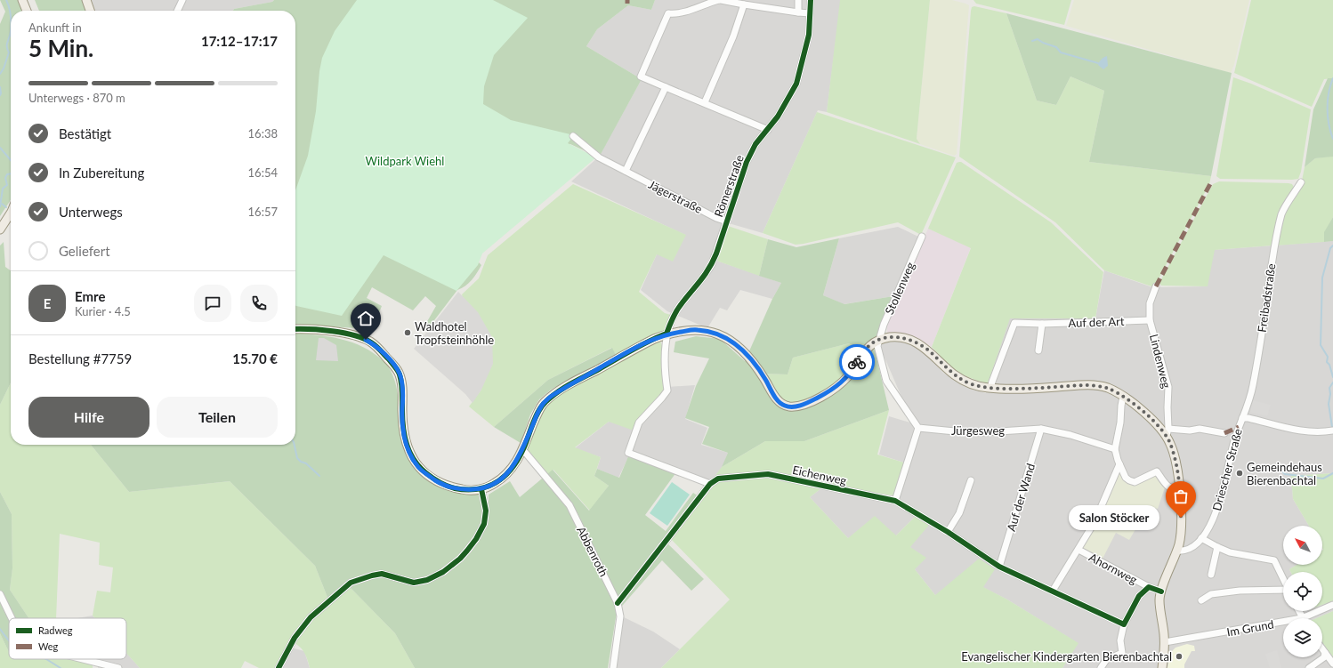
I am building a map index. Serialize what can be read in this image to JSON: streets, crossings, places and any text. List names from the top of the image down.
{
  "streets": {
    "street": [
      "Römerstraße",
      "Jägerstraße",
      "Stollenweg",
      "Freibadstraße",
      "Auf der Art",
      "Lindenweg",
      "Jürgesweg",
      "Driescher Straße",
      "Eichenweg",
      "Auf der Wand",
      "Abbenroth",
      "Ahornweg",
      "Im Grund"
    ]
  },
  "crossings": [
    ["Römerstraße", "Jägerstraße"],
    ["Römerstraße", "Eichenweg"],
    ["Stollenweg", "Jürgesweg"],
    ["Freibadstraße", "Driescher Straße"],
    ["Auf der Art", "Lindenweg"],
    ["Jürgesweg", "Auf der Wand"],
    ["Eichenweg", "Auf der Wand"]
  ],
  "parks": ["Wildpark Wiehl"],
  "places": [
    "Waldhotel Tropfsteinhöhle",
    "Gemeindehaus Bierenbachtal",
    "Salon Stöcker",
    "Evangelischer Kindergarten Bierenbachtal"
  ],
  "legend": ["Radweg", "Weg"],
  "north": "top left",
  "page": {
    "heading": ["5 Min.", "Ankunft in", "17:12–17:17"],
    "panel": [
      "Emre",
      "Kurier · 4.5",
      "Bestellung #7759",
      "15.70 €"
    ],
    "bar": "Unterwegs · 870 m",
    "list": [
      ["Bestätigt", "16:38"],
      ["In Zubereitung", "16:54"],
      ["Unterwegs", "16:57"],
      "Geliefert"
    ],
    "round": "E",
    "buttons": ["Hilfe", "Teilen"],
    "bubble": "Salon Stöcker"
  }
}
